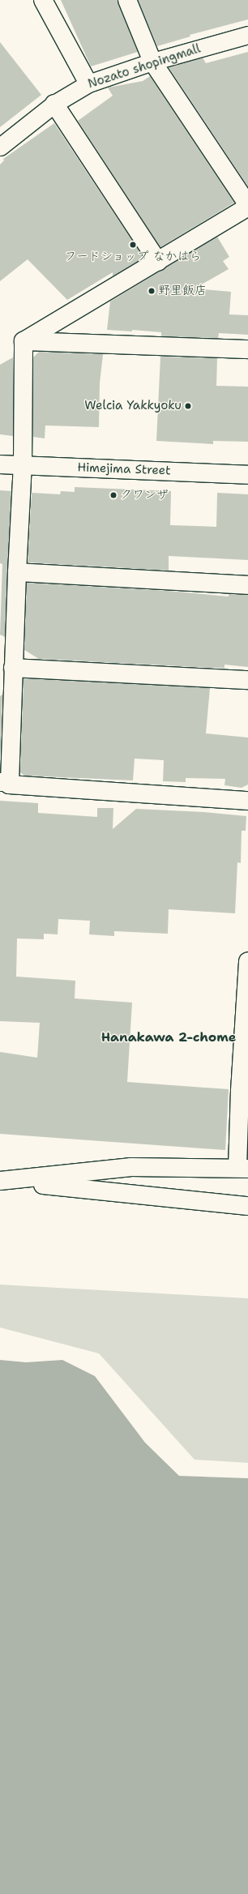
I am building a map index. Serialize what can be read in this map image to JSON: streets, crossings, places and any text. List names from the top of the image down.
{
  "streets": {
    "street": ["Nozato shopingmall", "Himejima Street"]
  },
  "districts": ["Hanakawa 2-chome"],
  "places": [
    "フードショップ なかはら",
    "野里飯店",
    "Welcia Yakkyoku",
    "クワンザ"
  ]
}
